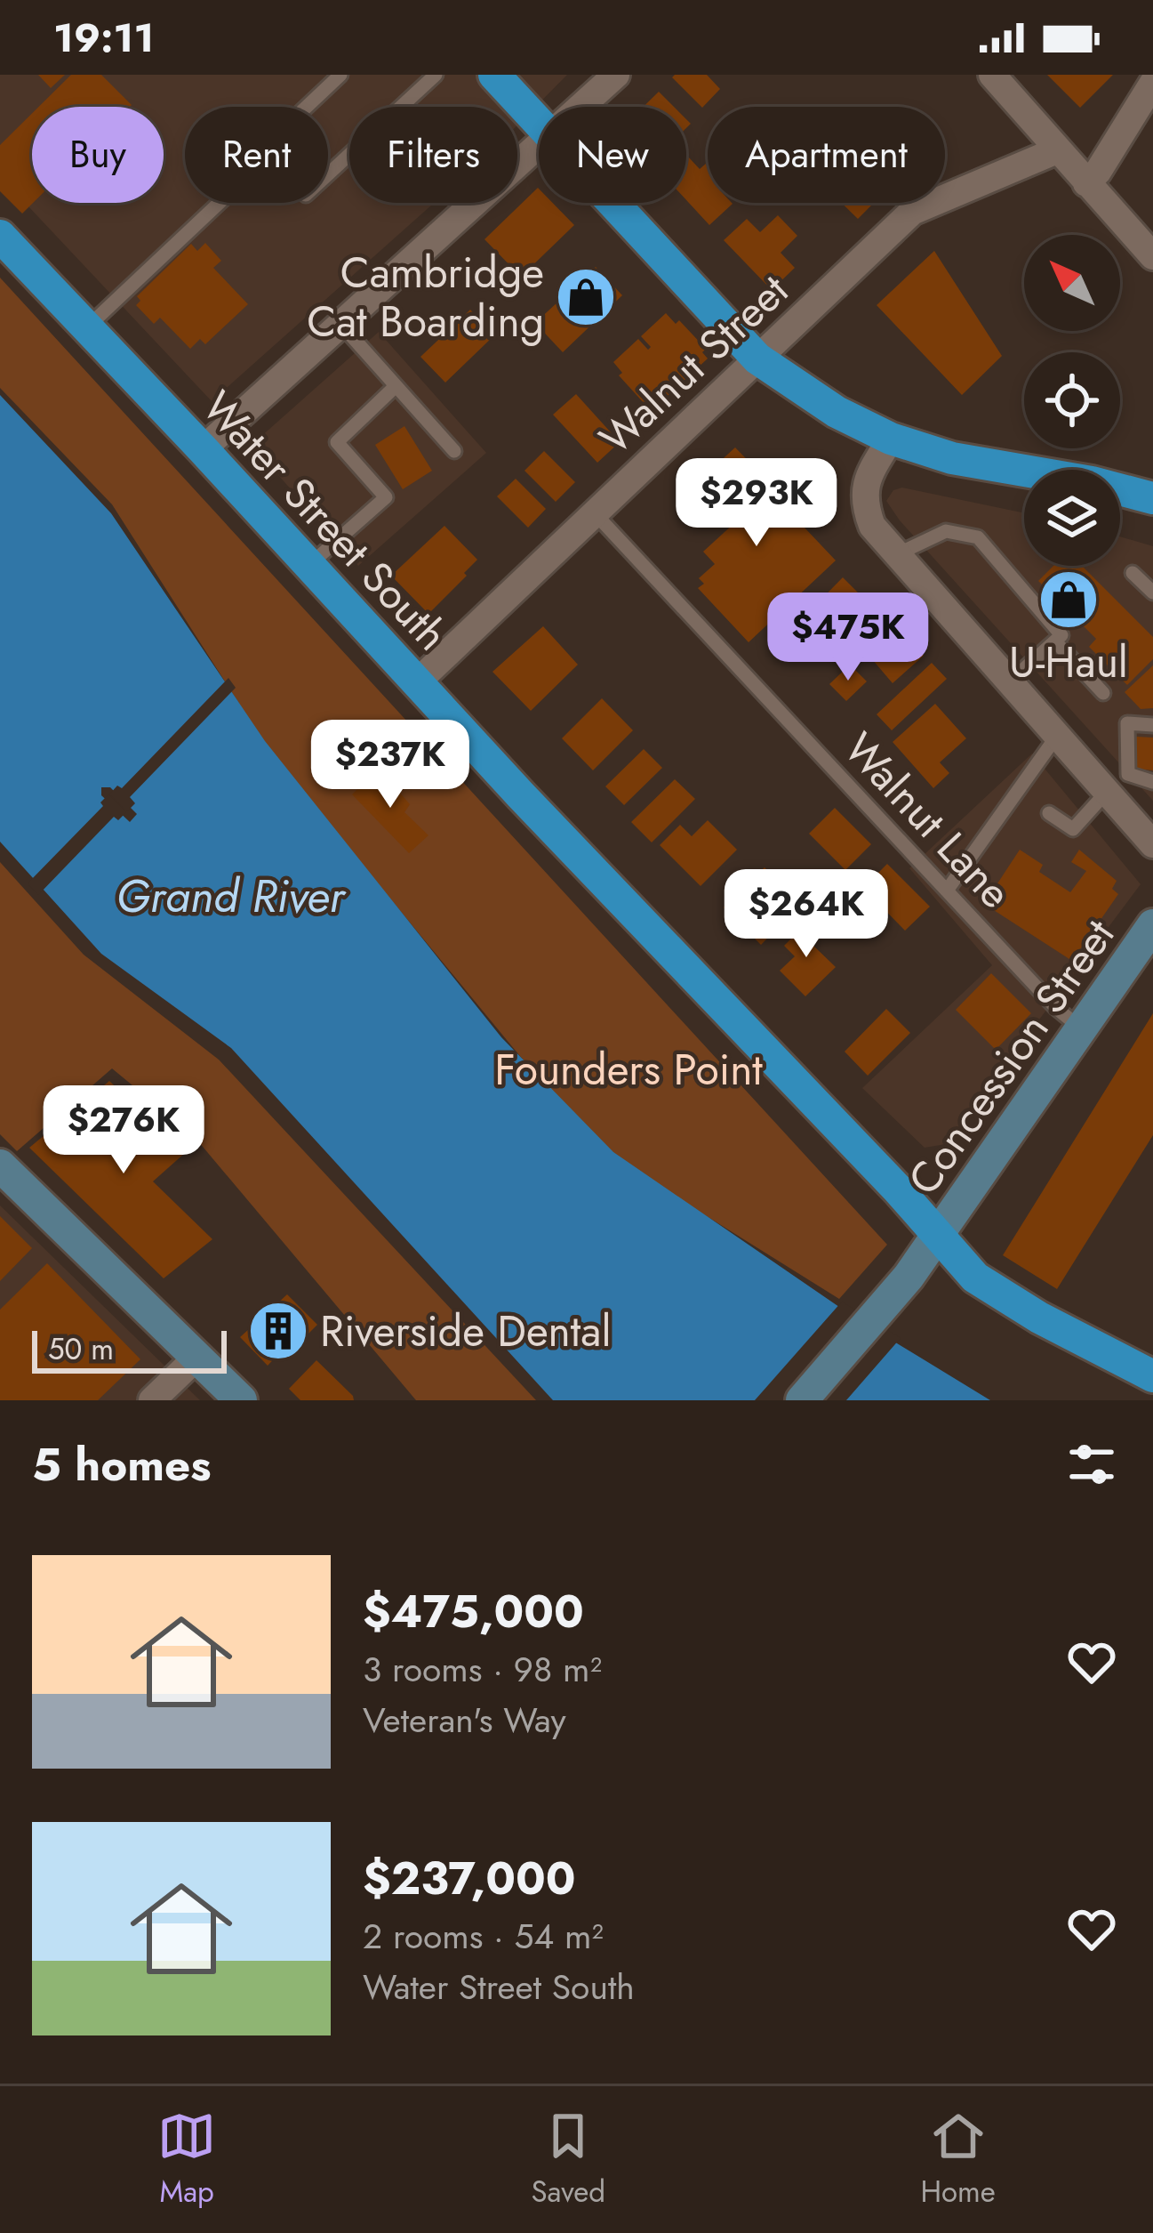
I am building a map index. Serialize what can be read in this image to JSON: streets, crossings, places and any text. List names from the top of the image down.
{
  "streets": {
    "main road": ["Water Street South", "Concession Street"],
    "street": ["Walnut Street"],
    "lane": ["Walnut Lane"]
  },
  "crossings": [
    ["Walnut Street", "Water Street South"],
    ["Walnut Street", "Walnut Lane"],
    ["Water Street South", "Concession Street"],
    ["Walnut Lane", "Concession Street"]
  ],
  "water": ["Grand River"],
  "parks": ["Founders Point"],
  "places": {
    "shop": ["Cambridge Cat Boarding", "U-Haul"],
    "building": ["Riverside Dental"]
  },
  "scale_bar": "50 m",
  "north": "top left",
  "page": {
    "status": "19:11",
    "chip": [
      "Buy",
      "Rent",
      "Filters",
      "New",
      "Apartment"
    ],
    "price": [
      "$293K",
      "$475K",
      "$237K",
      "$264K",
      "$276K"
    ],
    "scale": "50 m",
    "heading": "5 homes",
    "list": [
      {
        "name": "$475,000",
        "note": "3 rooms · 98 m² · Veteran's Way"
      },
      {
        "name": "$237,000",
        "note": "2 rooms · 54 m² · Water Street South"
      }
    ],
    "tabs": ["Map", "Saved", "Home"]
  }
}
